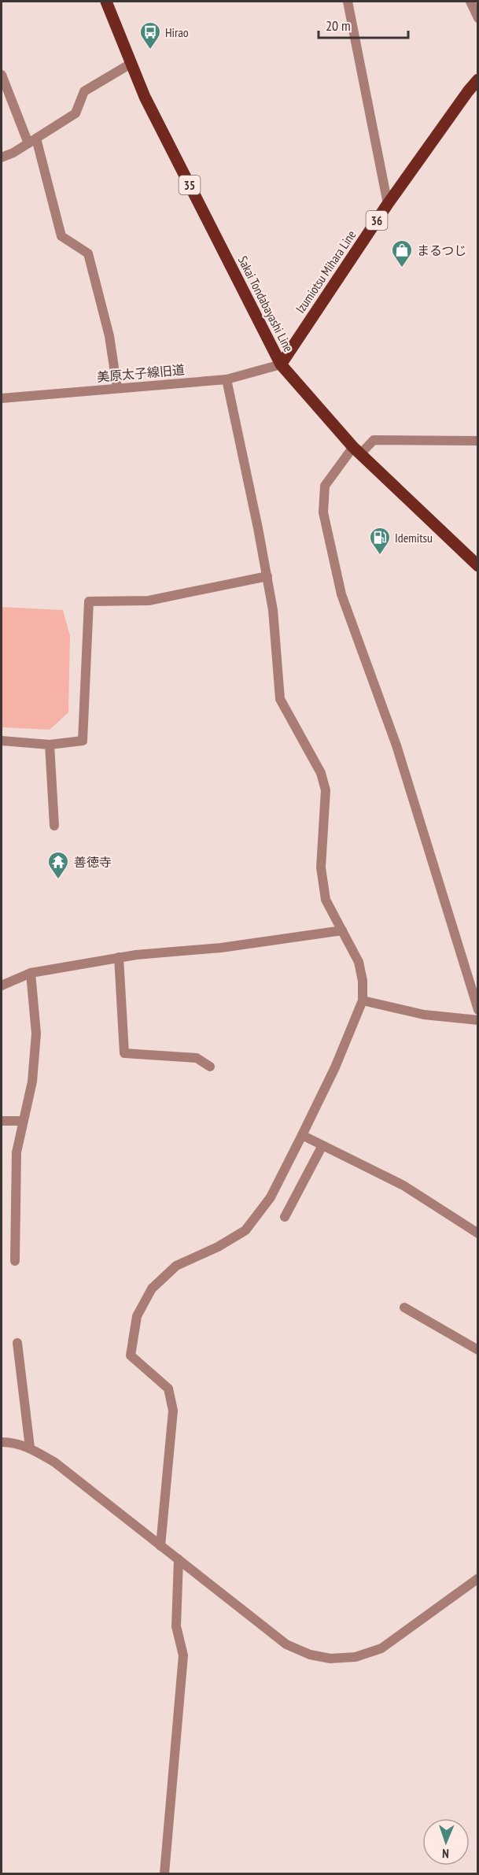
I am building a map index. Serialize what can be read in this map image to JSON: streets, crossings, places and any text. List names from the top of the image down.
{
  "streets": {
    "main road": [
      "35",
      "36",
      "Izumiotsu Mihara Line",
      "Sakai Tondabayashi Line"
    ],
    "street": ["美原太子線旧道"]
  },
  "crossings": [
    ["Izumiotsu Mihara Line", "Sakai Tondabayashi Line"],
    ["Izumiotsu Mihara Line", "美原太子線旧道"],
    ["Sakai Tondabayashi Line", "美原太子線旧道"]
  ],
  "places": {
    "bus stop": ["Hirao"],
    "shop": ["まるつじ"],
    "fuel station": ["Idemitsu"],
    "temple": ["善徳寺"]
  },
  "scale_bar": "20 m",
  "north": "bottom"
}
